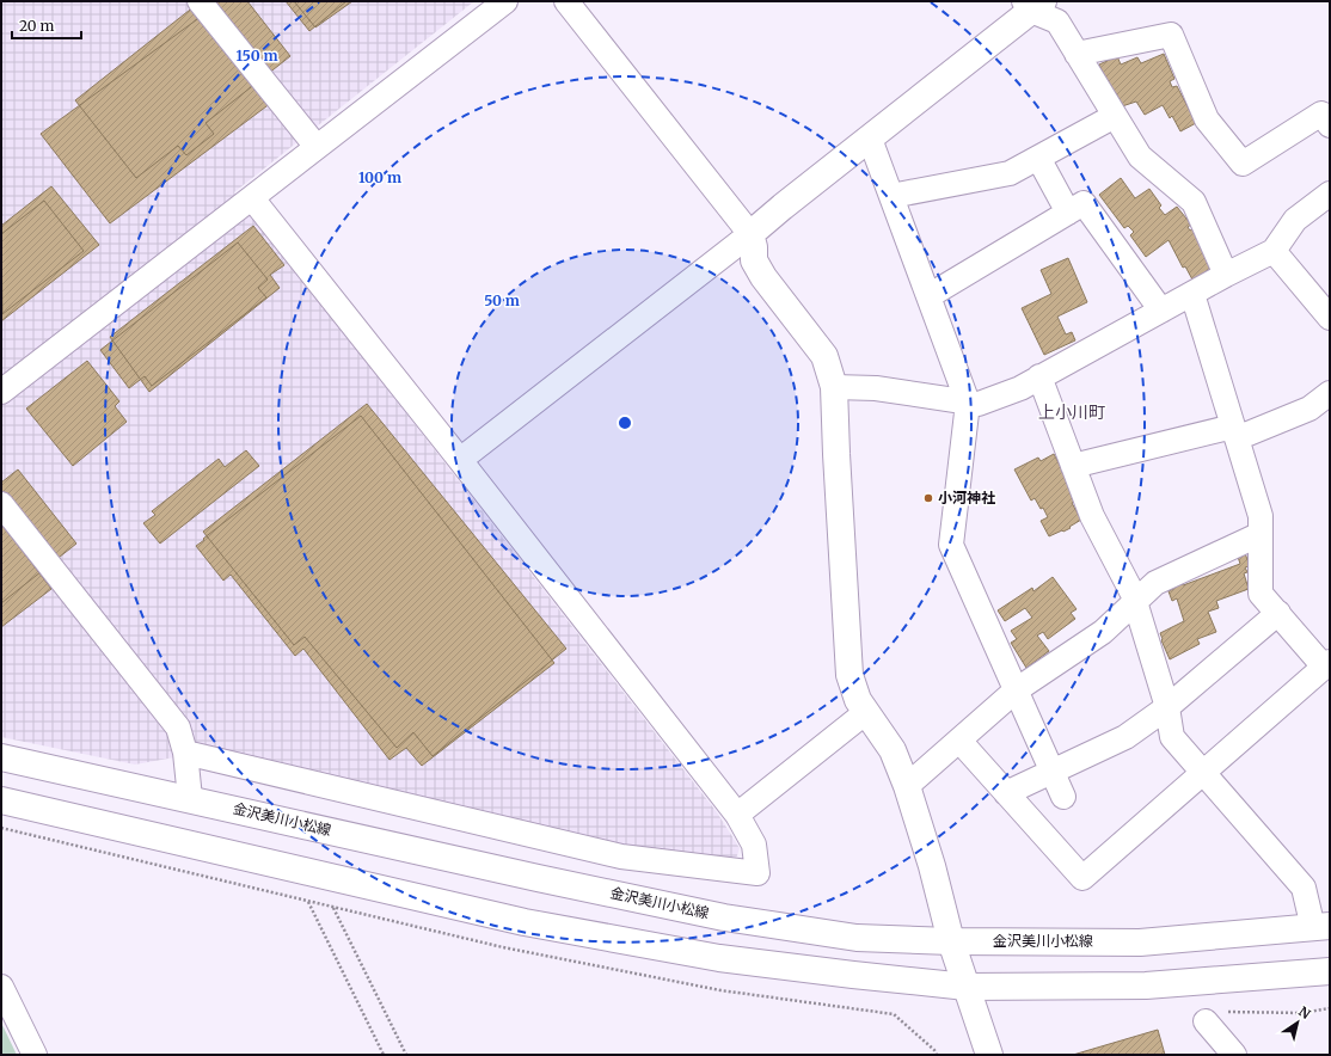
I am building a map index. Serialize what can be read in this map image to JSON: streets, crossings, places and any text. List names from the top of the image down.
{
  "streets": {
    "main road": ["金沢美川小松線"]
  },
  "districts": ["上小川町"],
  "places": ["小河神社"],
  "scale_bar": "20 m",
  "north": "top right",
  "rings": ["150 m", "100 m", "50 m"]
}
